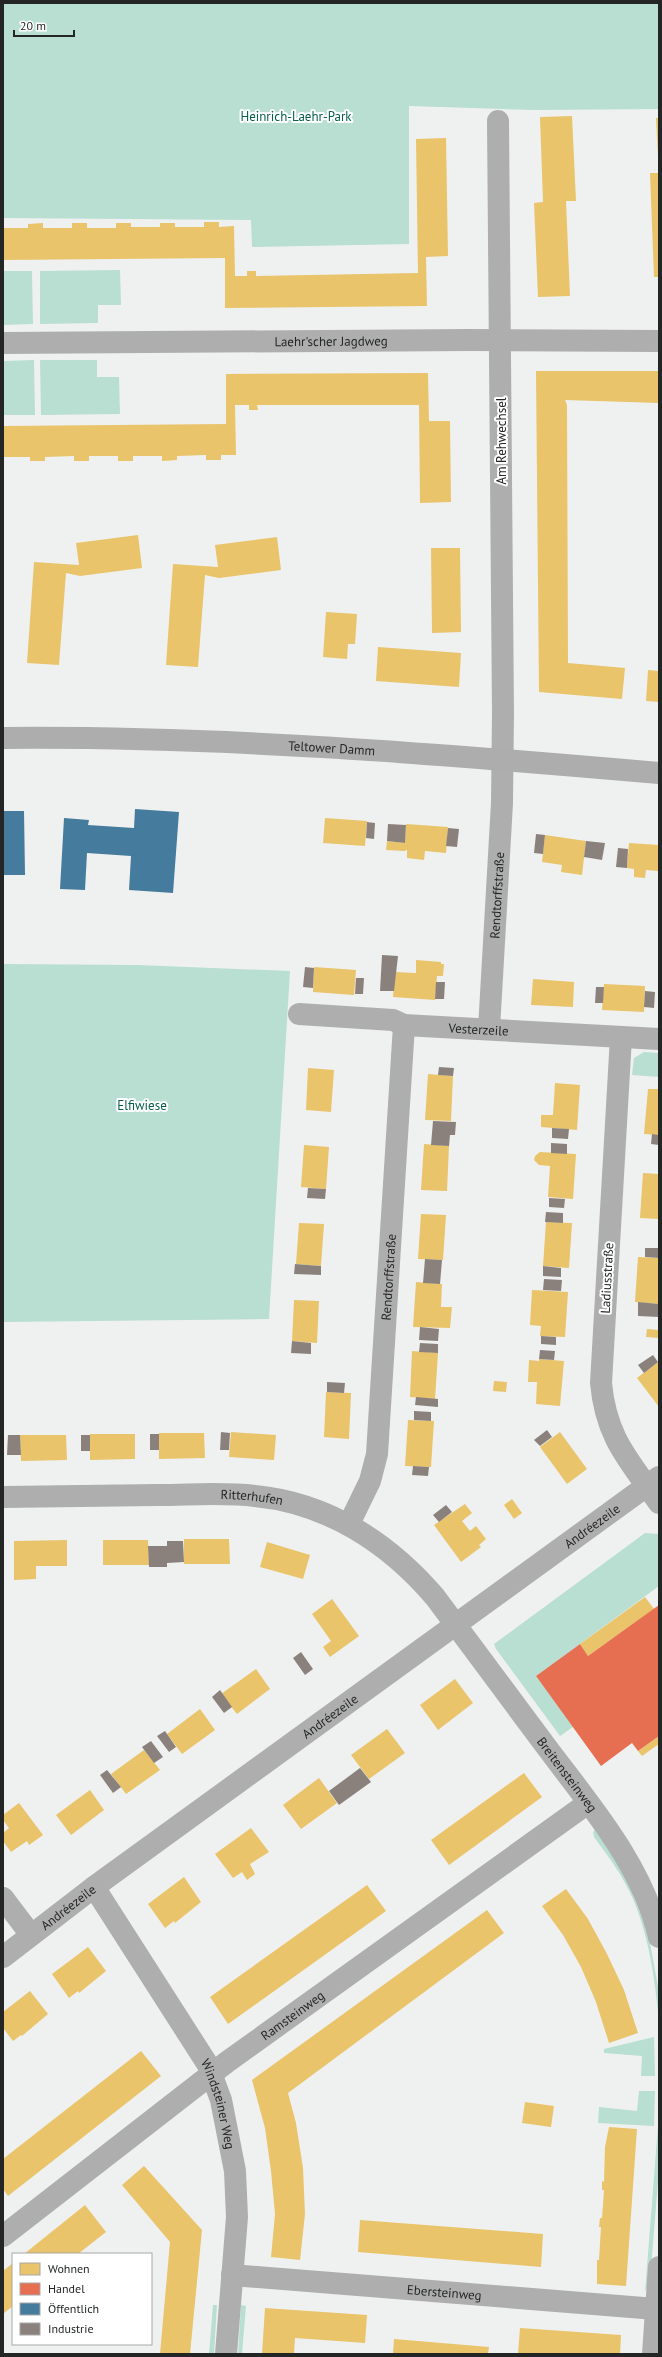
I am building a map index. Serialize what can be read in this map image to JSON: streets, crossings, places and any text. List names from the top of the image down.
{
  "streets": {
    "main road": ["Teltower Damm"],
    "street": [
      "Laehr'scher Jagdweg",
      "Am Rehwechsel",
      "Rendtorffstraße",
      "Vesterzeile",
      "Ladiusstraße",
      "Ritterhufen",
      "Andréezeile",
      "Breitensteinweg",
      "Ramsteinweg",
      "Windsteiner Weg",
      "Ebersteinweg"
    ]
  },
  "crossings": [
    ["Laehr'scher Jagdweg", "Am Rehwechsel"],
    ["Am Rehwechsel", "Teltower Damm"],
    ["Am Rehwechsel", "Rendtorffstraße"],
    ["Teltower Damm", "Rendtorffstraße"],
    ["Rendtorffstraße", "Vesterzeile"],
    ["Rendtorffstraße", "Ritterhufen"],
    ["Vesterzeile", "Ladiusstraße"],
    ["Ladiusstraße", "Andréezeile"],
    ["Ritterhufen", "Andréezeile"],
    ["Ritterhufen", "Breitensteinweg"],
    ["Andréezeile", "Breitensteinweg"],
    ["Andréezeile", "Windsteiner Weg"],
    ["Breitensteinweg", "Ramsteinweg"],
    ["Ramsteinweg", "Windsteiner Weg"],
    ["Windsteiner Weg", "Ebersteinweg"]
  ],
  "parks": ["Heinrich-Laehr-Park", "Elfiwiese"],
  "legend": [
    "Wohnen",
    "Handel",
    "Öffentlich",
    "Industrie"
  ],
  "scale_bar": "20 m"
}
